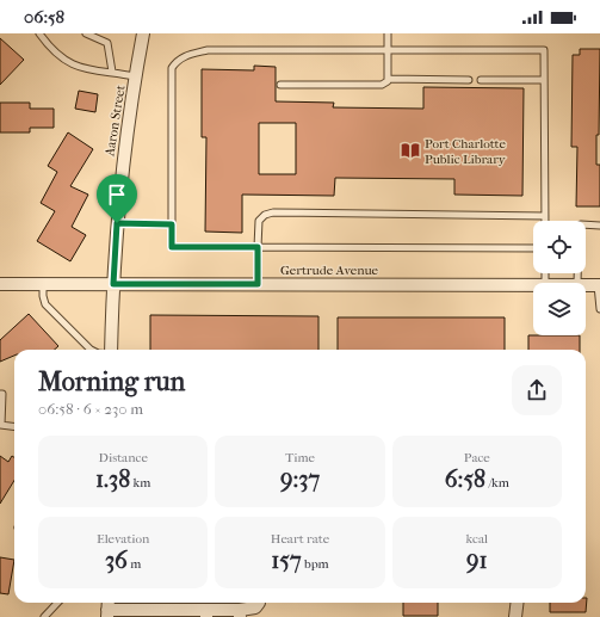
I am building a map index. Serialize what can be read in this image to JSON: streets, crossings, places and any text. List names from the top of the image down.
{
  "streets": {
    "street": ["Aaron Street", "Gertrude Avenue"]
  },
  "crossings": [
    ["Aaron Street", "Gertrude Avenue"]
  ],
  "places": {
    "library": ["Port Charlotte Public Library"]
  },
  "page": {
    "status": "06:58",
    "heading": ["Morning run", "06:58 · 6 × 230 m"],
    "stats": [
      ["Distance", "1.38 km"],
      ["Time", "9:37"],
      ["Pace", "6:58 /km"],
      ["Elevation", "36 m"],
      ["Heart rate", "157 bpm"],
      ["kcal", "91"]
    ]
  }
}
